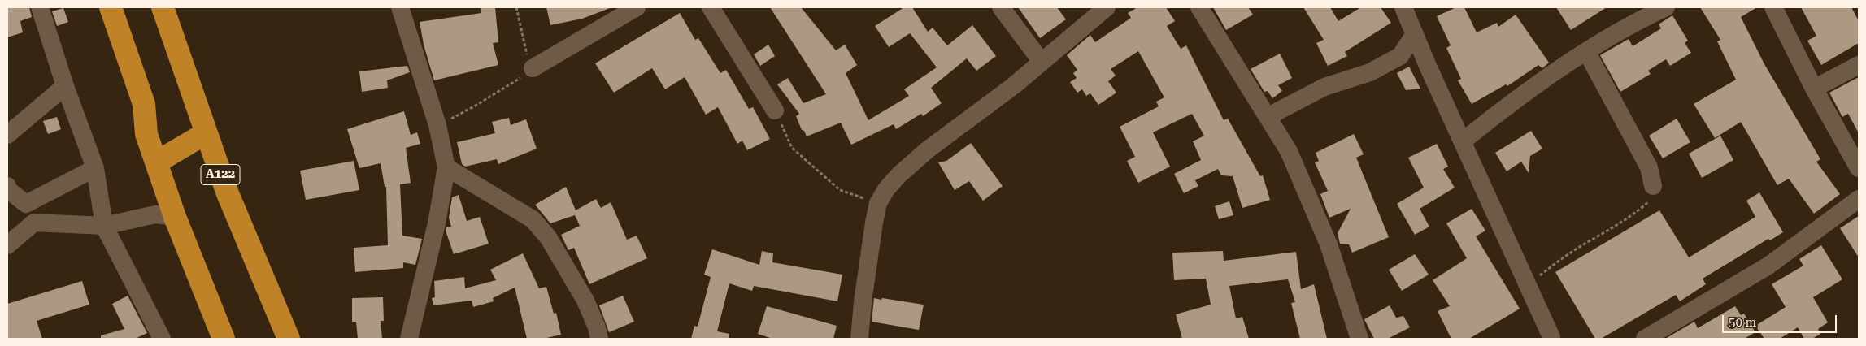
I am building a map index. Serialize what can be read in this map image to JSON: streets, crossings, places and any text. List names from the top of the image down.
{
  "streets": {
    "highway": ["A122"]
  },
  "scale_bar": "50 m"
}
